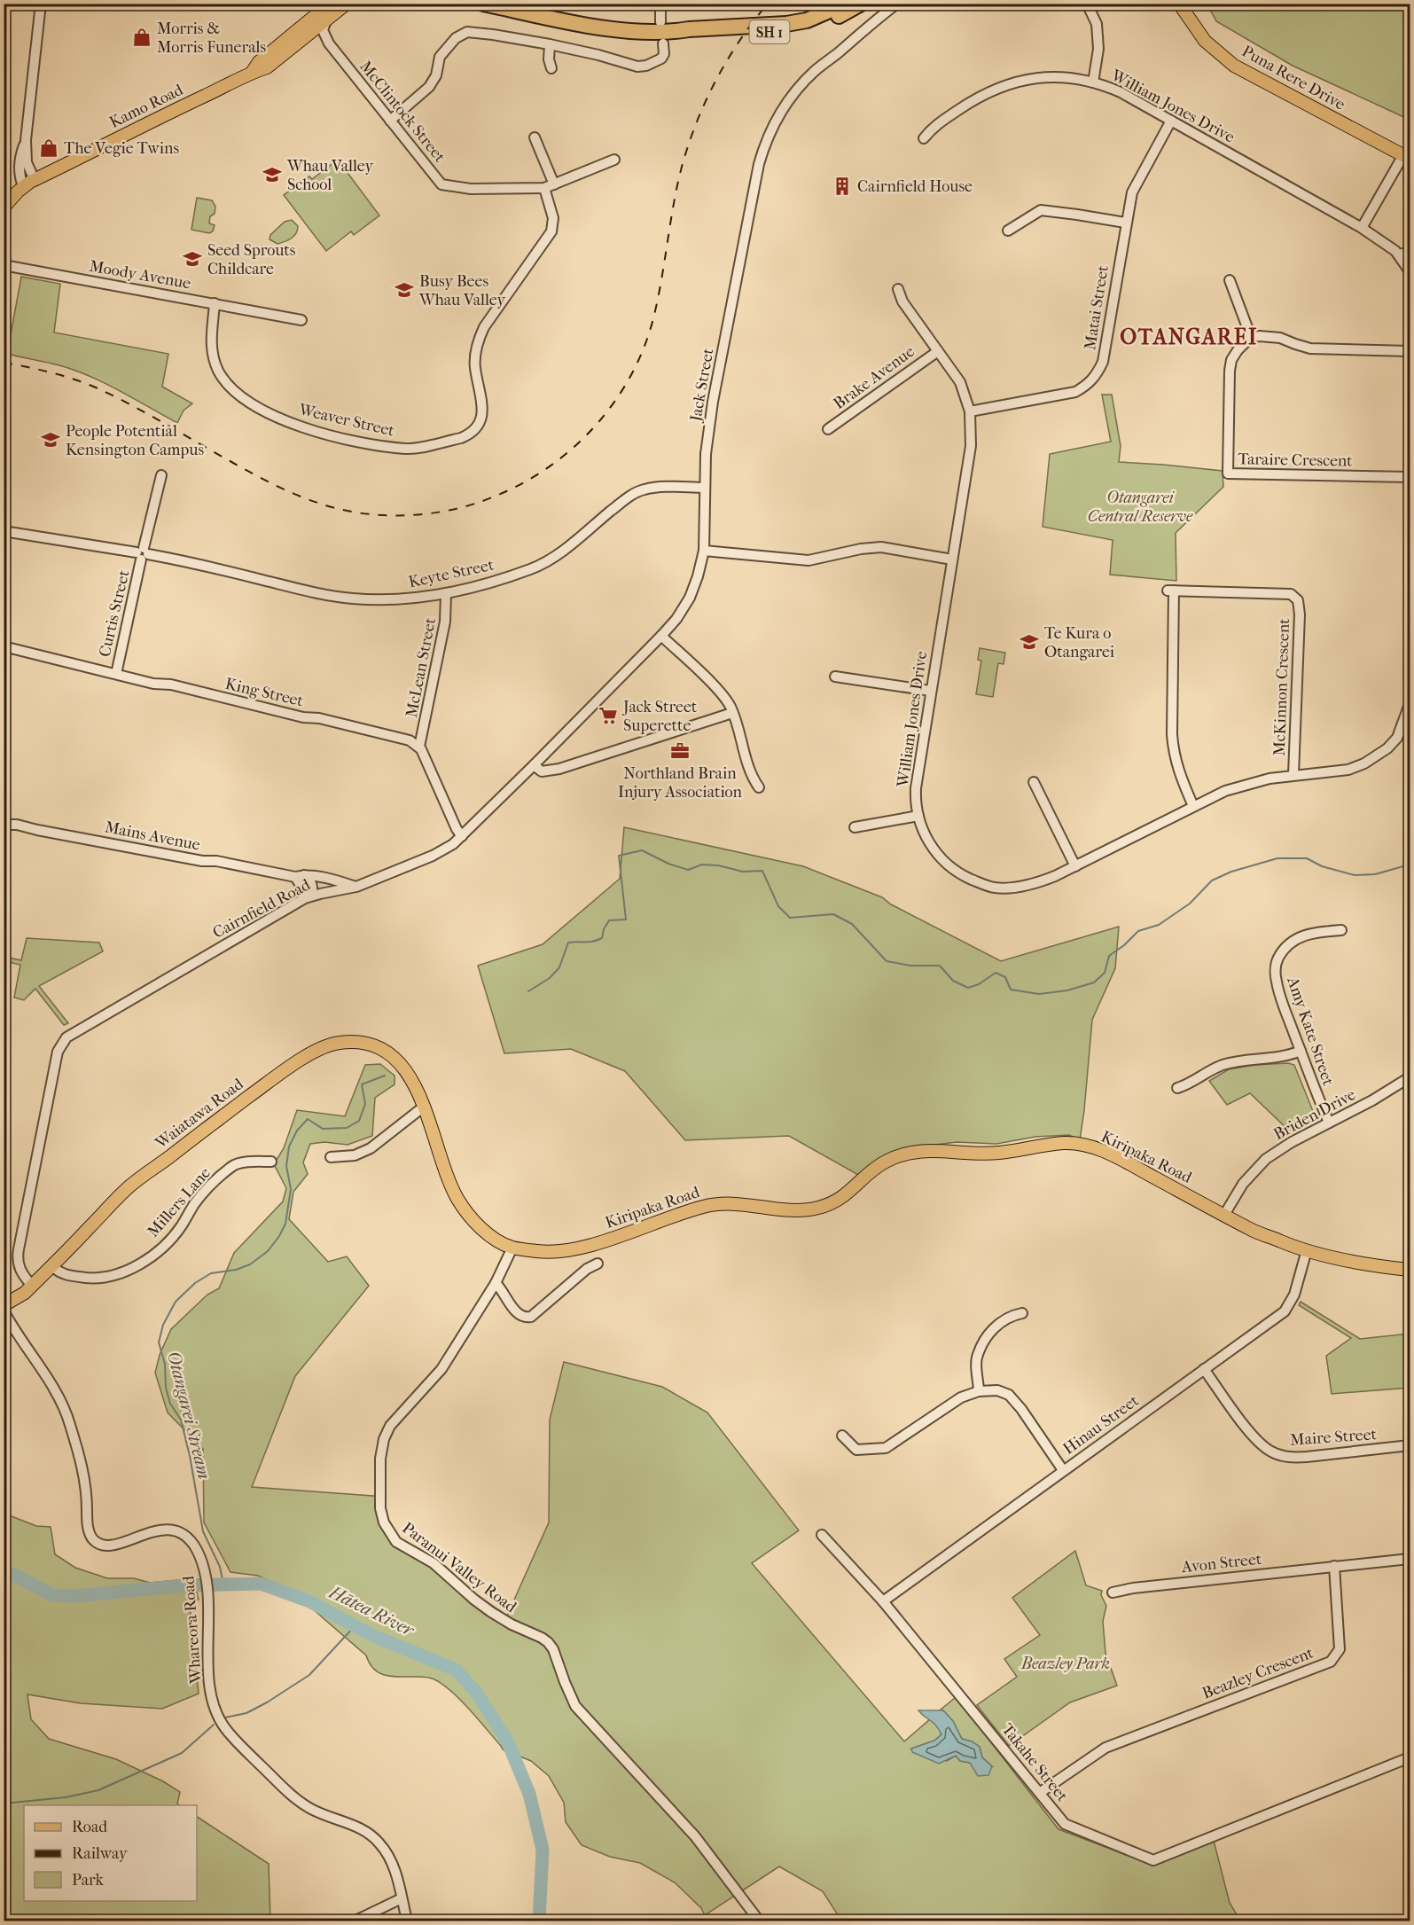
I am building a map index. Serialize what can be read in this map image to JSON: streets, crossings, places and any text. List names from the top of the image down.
{
  "streets": {
    "highway": ["SH 1"],
    "main road": [
      "Puna Rere Drive",
      "Kamo Road",
      "Waiatawa Road",
      "Kiripaka Road"
    ],
    "street": [
      "William Jones Drive",
      "McClintock Street",
      "Moody Avenue",
      "Matai Street",
      "Brake Avenue",
      "Jack Street",
      "Weaver Street",
      "Taraire Crescent",
      "Keyte Street",
      "Curtis Street",
      "McLean Street",
      "McKinnon Crescent",
      "King Street",
      "Mains Avenue",
      "Cairnfield Road",
      "Amy Kate Street",
      "Briden Drive",
      "Millers Lane",
      "Hinau Street",
      "Maire Street",
      "Avon Street",
      "Paranui Valley Road",
      "Whareora Road",
      "Beazley Crescent",
      "Takahe Street"
    ]
  },
  "crossings": [
    ["William Jones Drive", "Matai Street"],
    ["William Jones Drive", "Brake Avenue"],
    ["William Jones Drive", "McKinnon Crescent"],
    ["McClintock Street", "Weaver Street"],
    ["Moody Avenue", "Weaver Street"],
    ["Jack Street", "Keyte Street"],
    ["Jack Street", "Cairnfield Road"],
    ["Keyte Street", "Curtis Street"],
    ["Keyte Street", "McLean Street"],
    ["Curtis Street", "King Street"],
    ["McLean Street", "King Street"],
    ["Mains Avenue", "Cairnfield Road"],
    ["Cairnfield Road", "Waiatawa Road"],
    ["Amy Kate Street", "Briden Drive"],
    ["Waiatawa Road", "Kiripaka Road"],
    ["Waiatawa Road", "Millers Lane"],
    ["Briden Drive", "Kiripaka Road"],
    ["Kiripaka Road", "Hinau Street"],
    ["Kiripaka Road", "Paranui Valley Road"],
    ["Hinau Street", "Maire Street"],
    ["Hinau Street", "Takahe Street"],
    ["Avon Street", "Beazley Crescent"],
    ["Beazley Crescent", "Takahe Street"]
  ],
  "districts": ["OTANGAREI"],
  "water": ["Otangarei Stream", "Hātea River"],
  "parks": ["Otangarei Central Reserve", "Beazley Park"],
  "places": {
    "shop": ["Morris & Morris Funerals", "The Vegie Twins"],
    "school or university": [
      "Whau Valley School",
      "Seed Sprouts Childcare",
      "Busy Bees Whau Valley",
      "People Potential Kensington Campus",
      "Te Kura o Otangarei"
    ],
    "building": ["Cairnfield House"],
    "supermarket": ["Jack Street Superette"],
    "office": ["Northland Brain Injury Association"]
  },
  "legend": ["Road", "Railway", "Park"]
}
